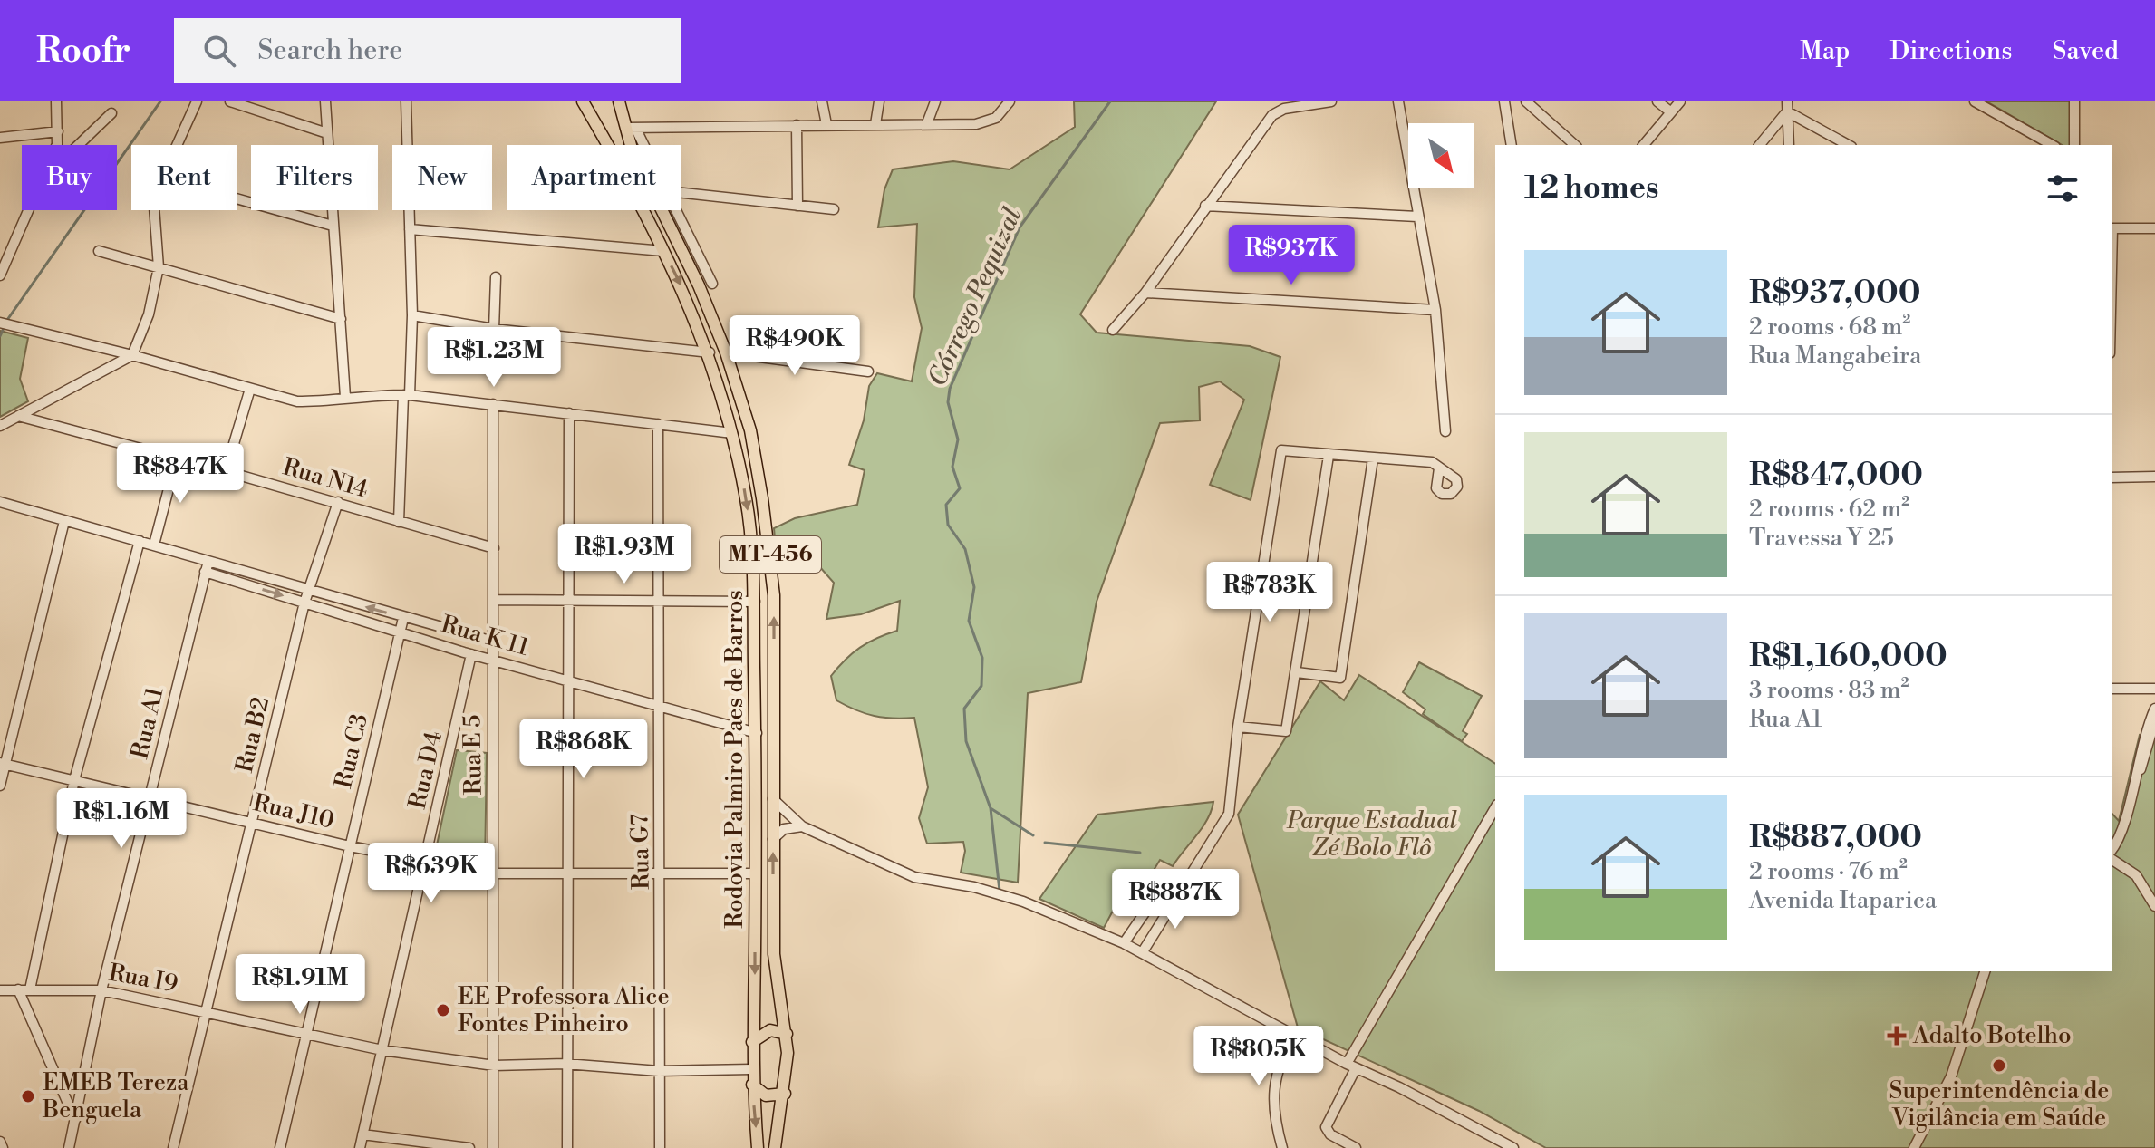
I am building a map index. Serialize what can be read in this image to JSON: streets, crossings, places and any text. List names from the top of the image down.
{
  "streets": {
    "main road": ["MT-456", "Rodovia Palmiro Paes de Barros"],
    "street": [
      "Rua N14",
      "Rua K 11",
      "Rua A1",
      "Rua B2",
      "Rua C3",
      "Rua E 5",
      "Rua D4",
      "Rua J10",
      "Rua G7",
      "Rua I9"
    ]
  },
  "crossings": [
    ["Rua N14", "Rua B2"],
    ["Rua N14", "Rua E 5"],
    ["Rua K 11", "Rua A1"],
    ["Rua K 11", "Rua B2"],
    ["Rua K 11", "Rua C3"],
    ["Rua K 11", "Rua E 5"],
    ["Rua K 11", "Rodovia Palmiro Paes de Barros"],
    ["Rua K 11", "Rua D4"],
    ["Rua K 11", "Rua G7"],
    ["Rua A1", "Rua J10"],
    ["Rua A1", "Rua I9"],
    ["Rua B2", "Rua J10"],
    ["Rua B2", "Rua I9"],
    ["Rua C3", "Rua J10"],
    ["Rua C3", "Rua I9"],
    ["Rua E 5", "Rua J10"],
    ["Rua E 5", "Rua I9"],
    ["Rodovia Palmiro Paes de Barros", "Rua J10"],
    ["Rodovia Palmiro Paes de Barros", "Rua I9"],
    ["Rua D4", "Rua J10"],
    ["Rua D4", "Rua I9"],
    ["Rua J10", "Rua G7"],
    ["Rua G7", "Rua I9"]
  ],
  "water": ["Córrego Pequizal"],
  "parks": ["Parque Estadual Zé Bolo Flô"],
  "places": {
    "other": ["EE Professora Alice Fontes Pinheiro", "Superintendência de Vigilância em Saúde", "EMEB Tereza Benguela"],
    "health": ["Adalto Botelho"]
  },
  "north": "bottom right",
  "page": {
    "header": "Roofr",
    "search": "Search here",
    "nav": ["Map", "Directions", "Saved"],
    "chip": [
      "Buy",
      "Rent",
      "Filters",
      "New",
      "Apartment"
    ],
    "heading": "12 homes",
    "price": [
      "R$937K",
      "R$490K",
      "R$1.23M",
      "R$847K",
      "R$1.93M",
      "R$783K",
      "R$868K",
      "R$1.16M",
      "R$639K",
      "R$887K",
      "R$1.91M",
      "R$805K"
    ],
    "list": [
      {
        "name": "R$937,000",
        "note": "2 rooms · 68 m² · Rua Mangabeira"
      },
      {
        "name": "R$847,000",
        "note": "2 rooms · 62 m² · Travessa Y 25"
      },
      {
        "name": "R$1,160,000",
        "note": "3 rooms · 83 m² · Rua A1"
      },
      {
        "name": "R$887,000",
        "note": "2 rooms · 76 m² · Avenida Itaparica"
      }
    ]
  }
}
